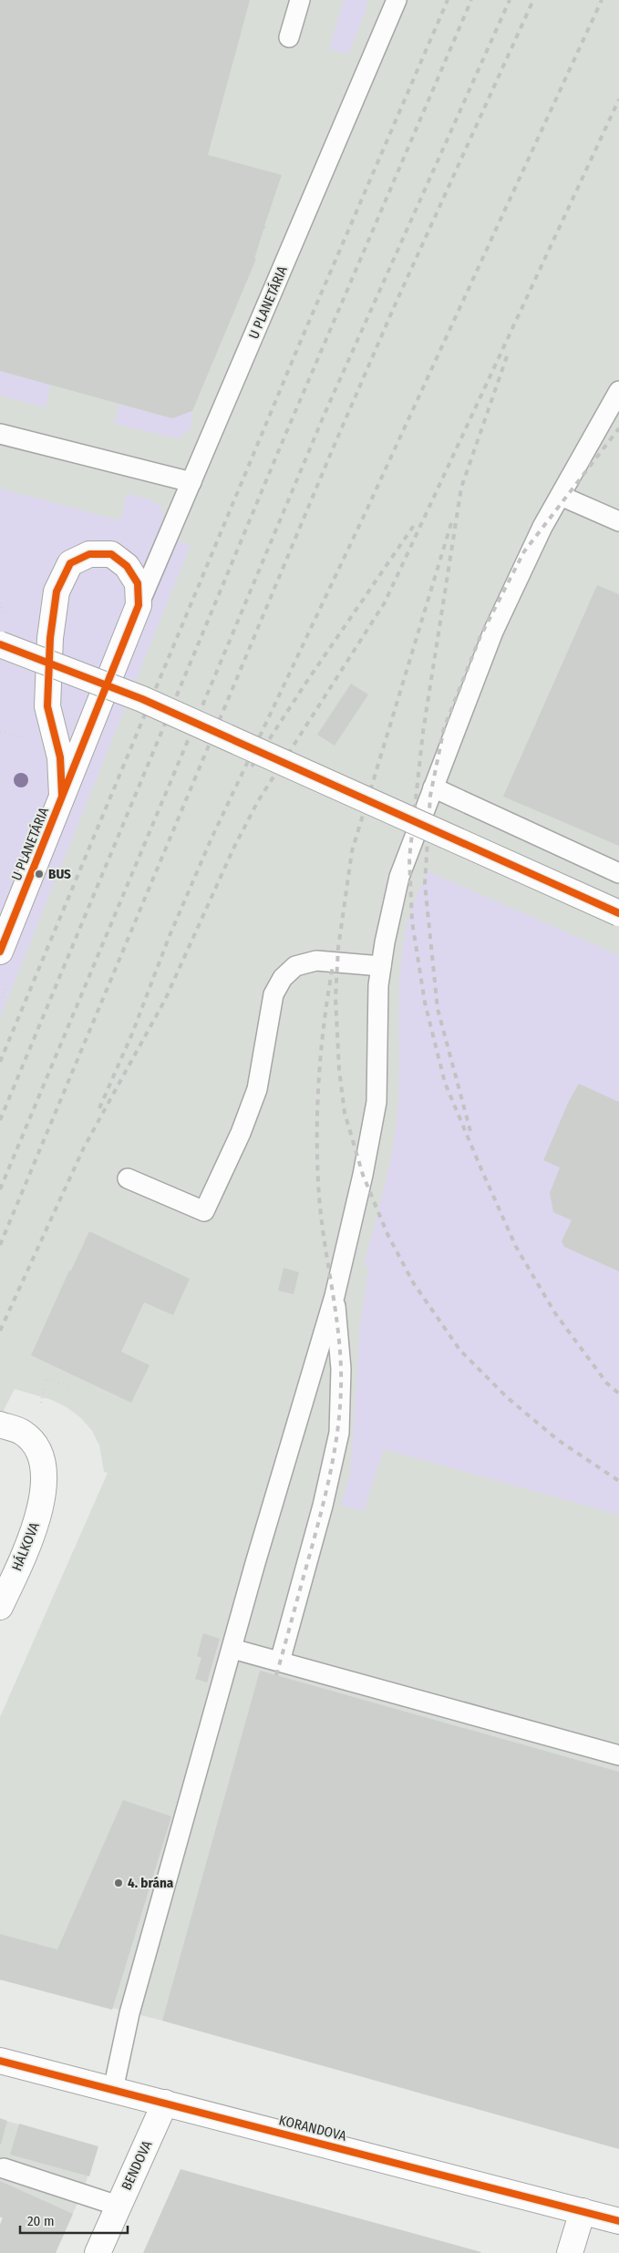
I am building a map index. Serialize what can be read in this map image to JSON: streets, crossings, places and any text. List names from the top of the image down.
{
  "streets": {
    "street": [
      "U PLANETÁRIA",
      "HÁLKOVA",
      "KORANDOVA",
      "BENDOVA"
    ]
  },
  "crossings": [
    ["KORANDOVA", "BENDOVA"]
  ],
  "places": ["BUS", "4. brána"],
  "scale_bar": "20 m"
}
